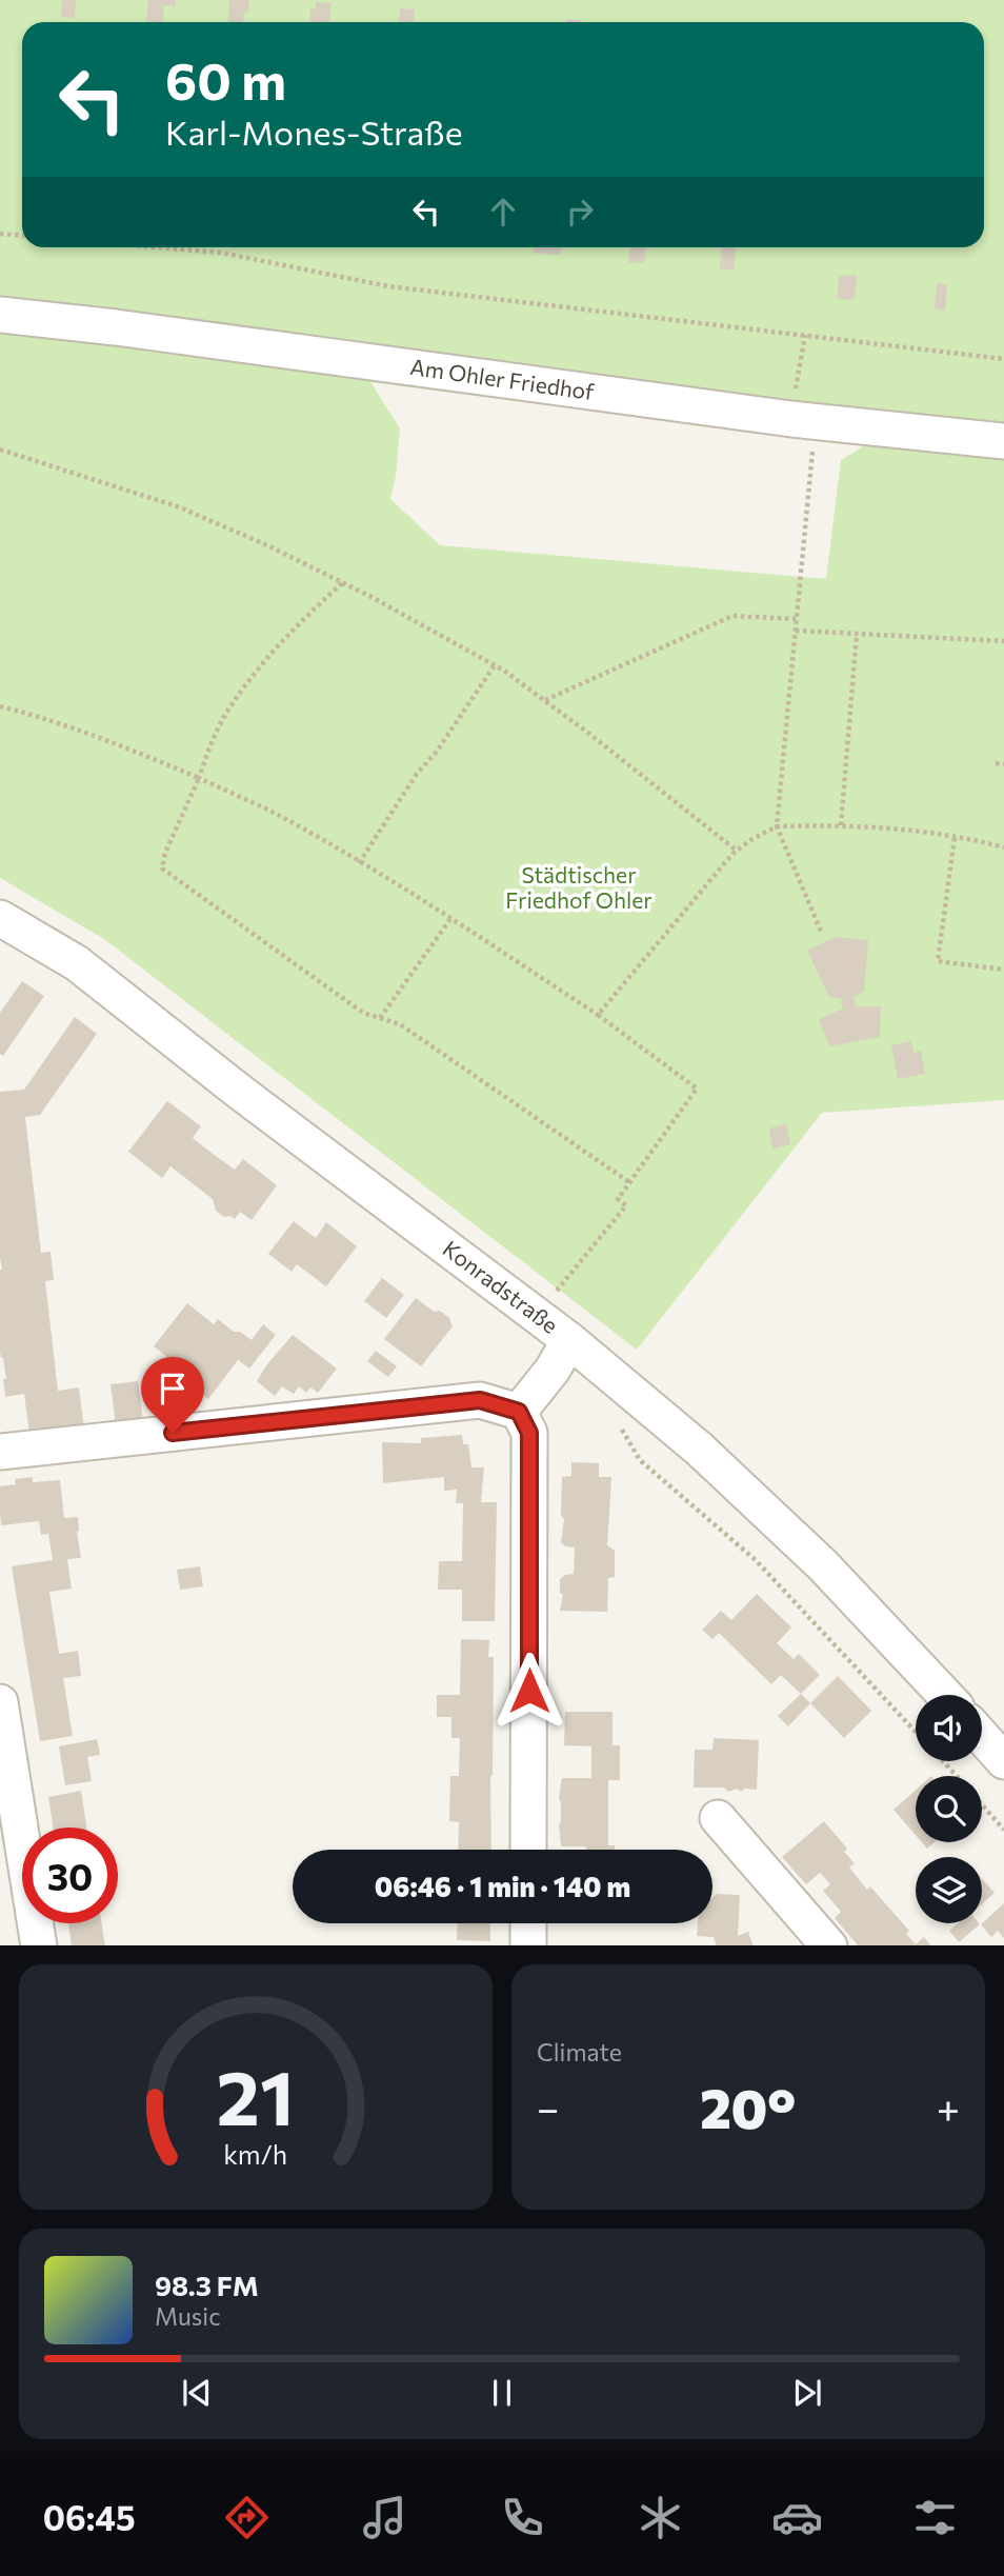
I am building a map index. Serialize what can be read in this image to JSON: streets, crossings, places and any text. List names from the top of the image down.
{
  "streets": {
    "street": ["Am Ohler Friedhof", "Konradstraße"]
  },
  "parks": ["Städtischer Friedhof Ohler"],
  "page": {
    "turn": ["60 m", "Karl-Mones-Straße"],
    "limit": "30",
    "trip": "06:46 · 1 min · 140 m",
    "tile": "Climate",
    "heat": ["−", "20°", "+"],
    "song": ["98.3 FM", "Music"],
    "tabs": "06:45",
    "gauge": ["21", "km/h"]
  }
}
